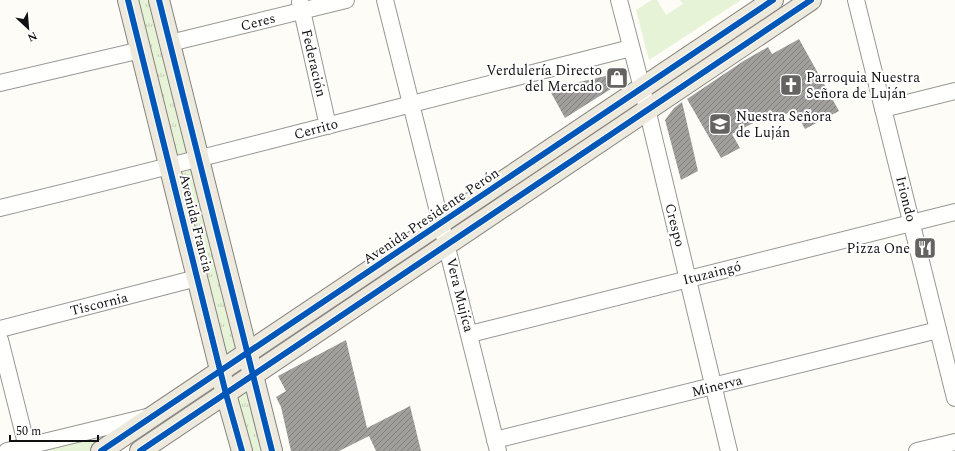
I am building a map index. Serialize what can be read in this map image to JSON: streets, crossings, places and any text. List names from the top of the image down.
{
  "streets": {
    "main road": ["Avenida Presidente Perón", "Avenida Francia"],
    "street": [
      "Ceres",
      "Federación",
      "Cerrito",
      "Iriondo",
      "Crespo",
      "Ituzaingó",
      "Vera Mujíca",
      "Tiscornia",
      "Minerva"
    ]
  },
  "crossings": [
    ["Ceres", "Federación"],
    ["Ceres", "Avenida Francia"],
    ["Federación", "Cerrito"],
    ["Cerrito", "Avenida Francia"],
    ["Cerrito", "Crespo"],
    ["Cerrito", "Vera Mujíca"],
    ["Iriondo", "Ituzaingó"],
    ["Iriondo", "Minerva"],
    ["Avenida Presidente Perón", "Avenida Francia"],
    ["Avenida Presidente Perón", "Crespo"],
    ["Avenida Presidente Perón", "Vera Mujíca"],
    ["Avenida Francia", "Tiscornia"],
    ["Crespo", "Ituzaingó"],
    ["Crespo", "Minerva"],
    ["Ituzaingó", "Vera Mujíca"],
    ["Vera Mujíca", "Minerva"]
  ],
  "places": {
    "shop": ["Verdulería Directo del Mercado"],
    "church": ["Parroquia Nuestra Señora de Luján"],
    "school or university": ["Nuestra Señora de Luján"],
    "restaurant": ["Pizza One"]
  },
  "scale_bar": "50 m",
  "north": "bottom right"
}
